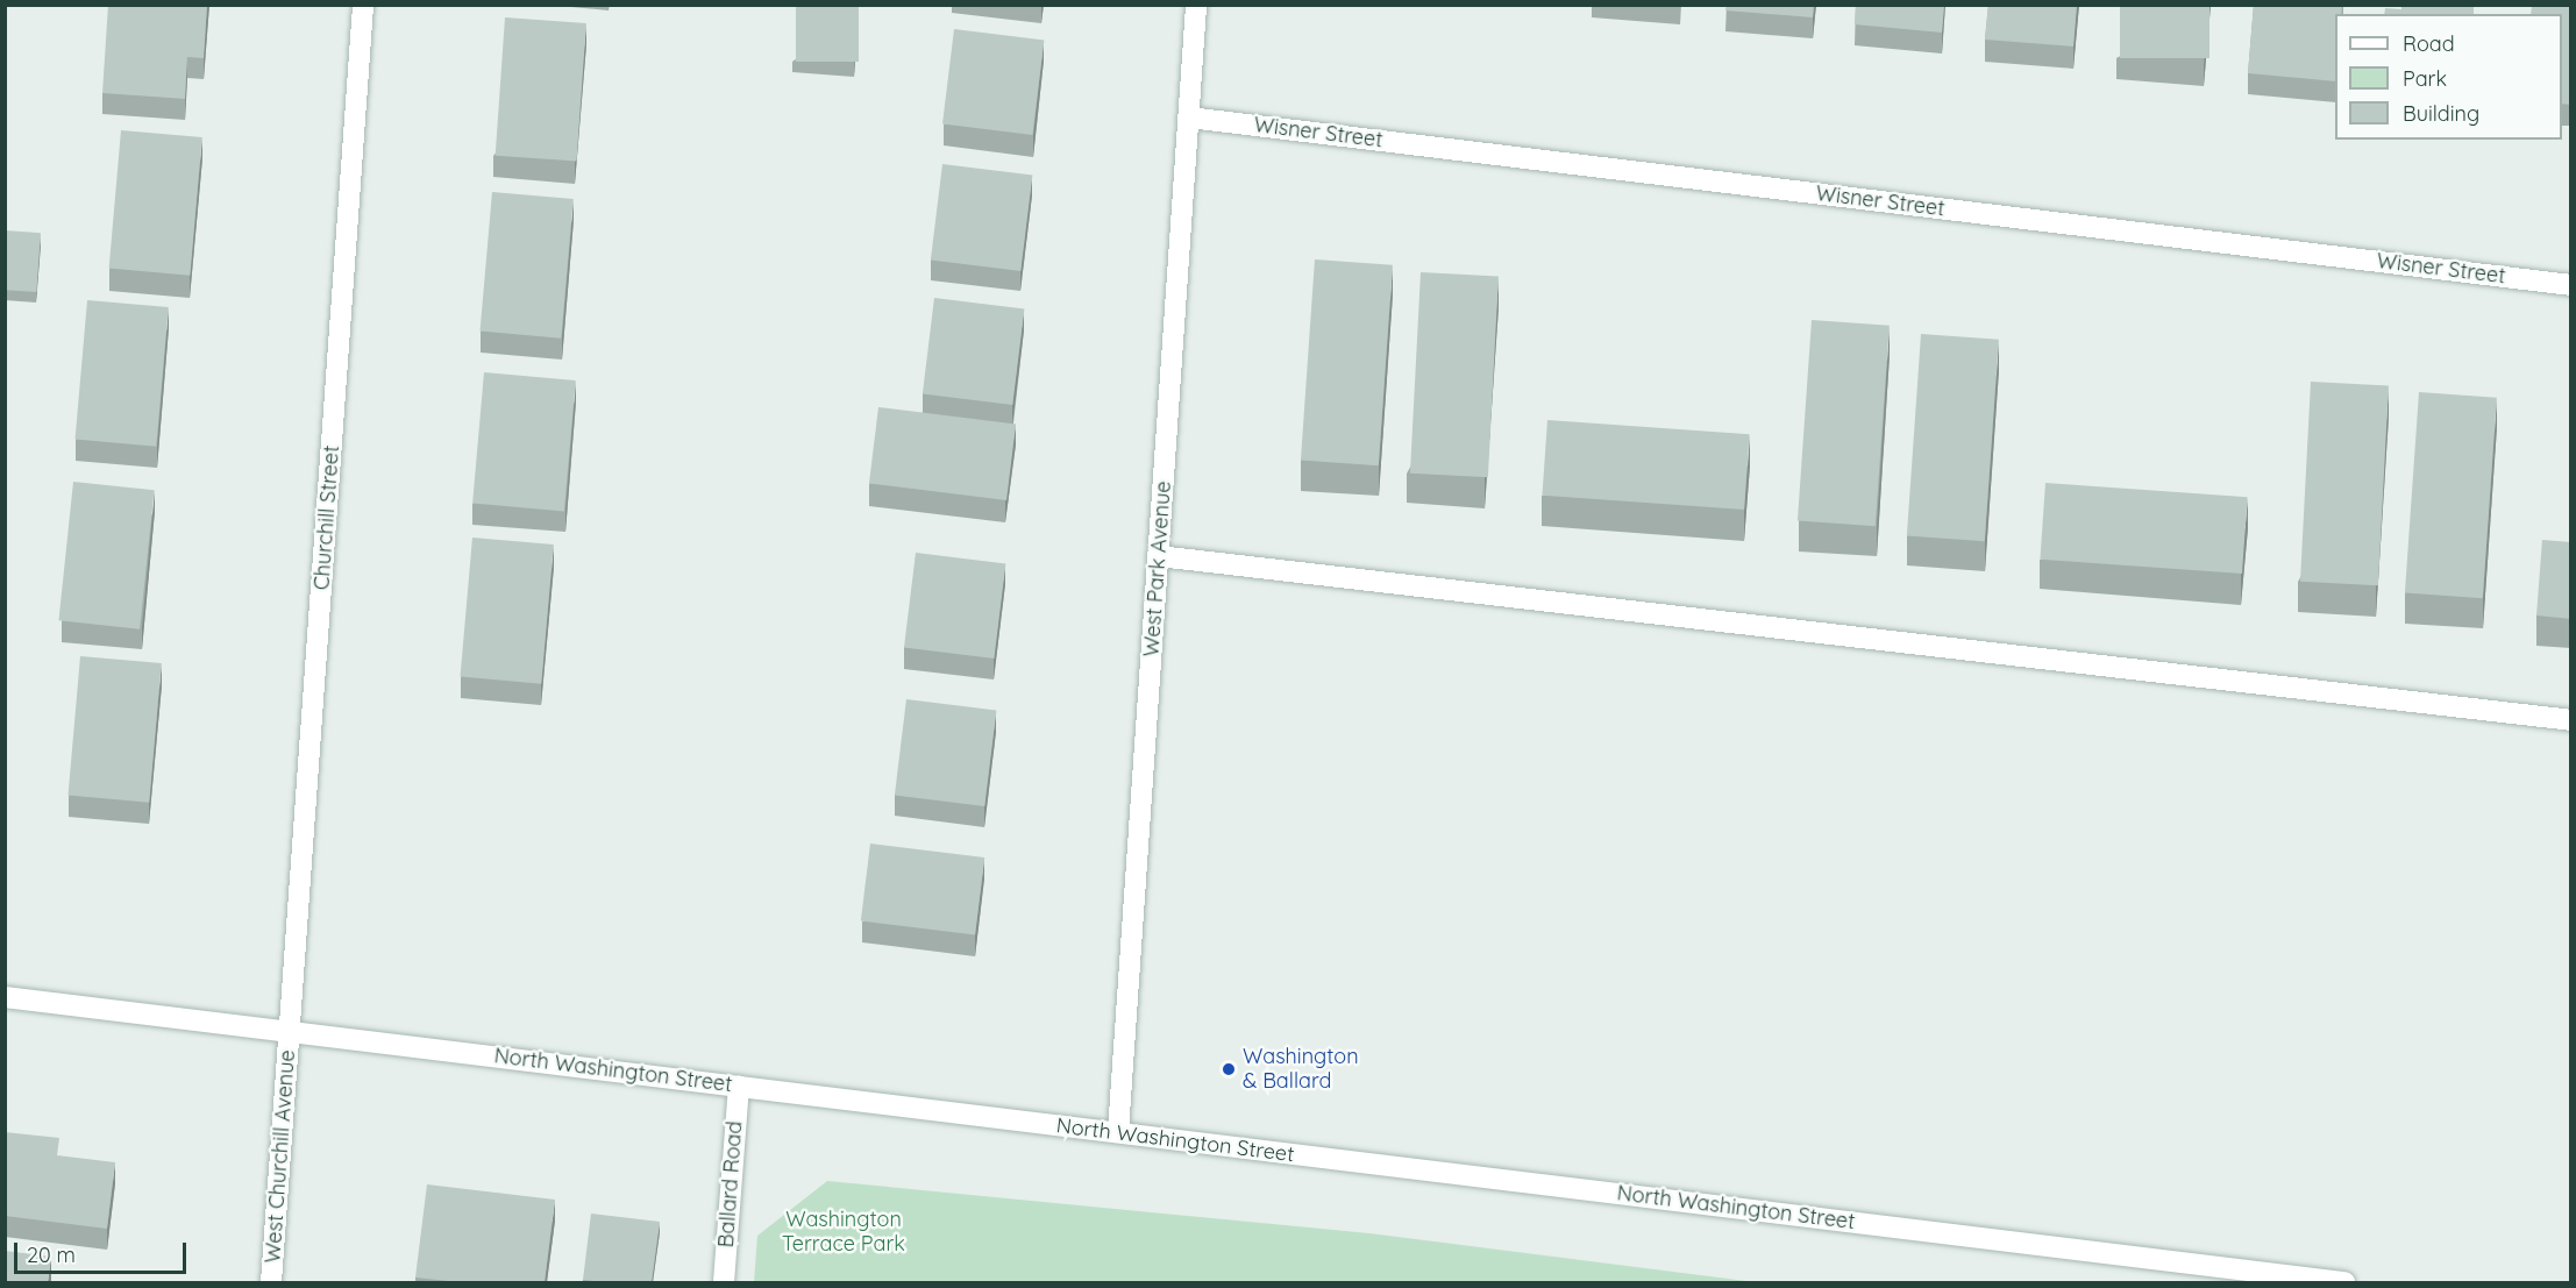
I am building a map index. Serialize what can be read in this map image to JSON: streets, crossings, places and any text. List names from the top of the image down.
{
  "streets": {
    "street": [
      "Wisner Street",
      "Churchill Street",
      "West Park Avenue",
      "North Washington Street",
      "West Churchill Avenue",
      "Ballard Road"
    ]
  },
  "crossings": [
    ["Wisner Street", "West Park Avenue"],
    ["Churchill Street", "North Washington Street"],
    ["Churchill Street", "West Churchill Avenue"],
    ["West Park Avenue", "North Washington Street"],
    ["North Washington Street", "West Churchill Avenue"],
    ["North Washington Street", "Ballard Road"]
  ],
  "parks": ["Washington Terrace Park"],
  "places": ["Washington & Ballard"],
  "legend": ["Road", "Park", "Building"],
  "scale_bar": "20 m"
}
